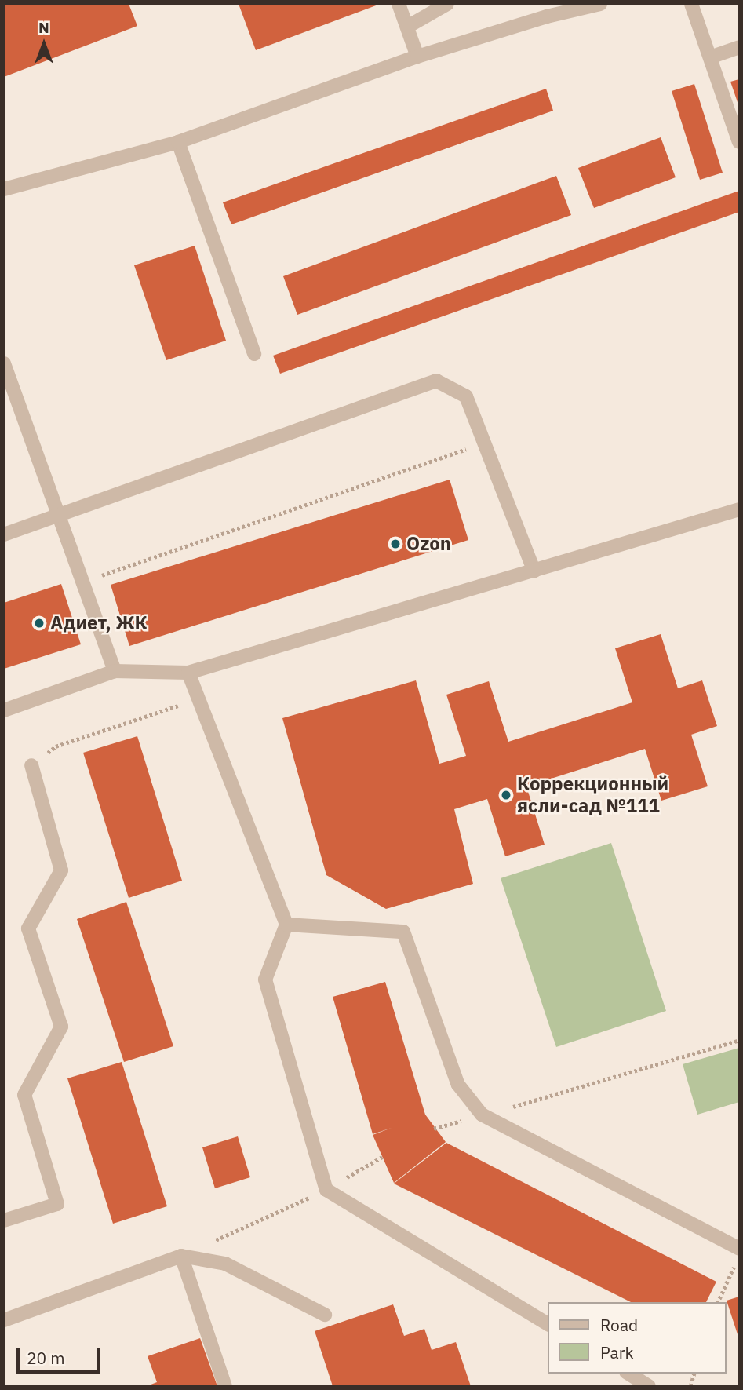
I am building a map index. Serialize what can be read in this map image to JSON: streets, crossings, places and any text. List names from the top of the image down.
{
  "places": ["Ozon", "Адиет, ЖК", "Коррекционный ясли-сад №111"],
  "legend": ["Road", "Park"],
  "scale_bar": "20 m",
  "north": "top"
}
